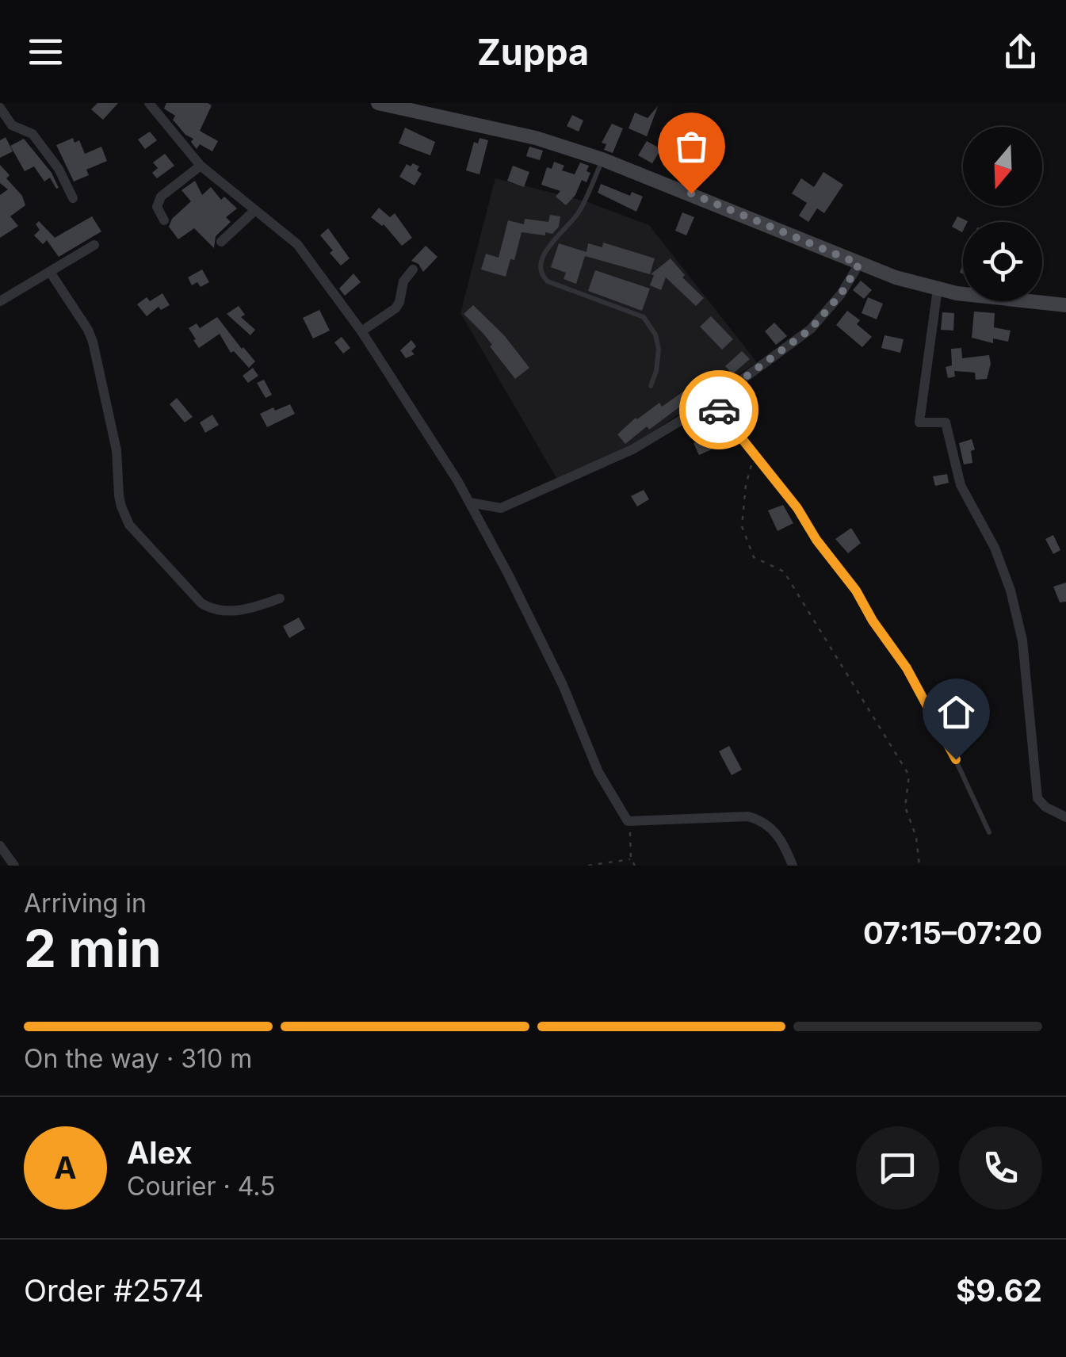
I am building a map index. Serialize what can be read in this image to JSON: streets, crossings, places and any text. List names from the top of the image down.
{
  "north": "bottom",
  "page": {
    "header": "Zuppa",
    "heading": ["2 min", "Arriving in", "07:15–07:20"],
    "panel": [
      "Alex",
      "Courier · 4.5",
      "Order #2574",
      "$9.62"
    ],
    "bar": "On the way · 310 m",
    "round": "A"
  }
}
